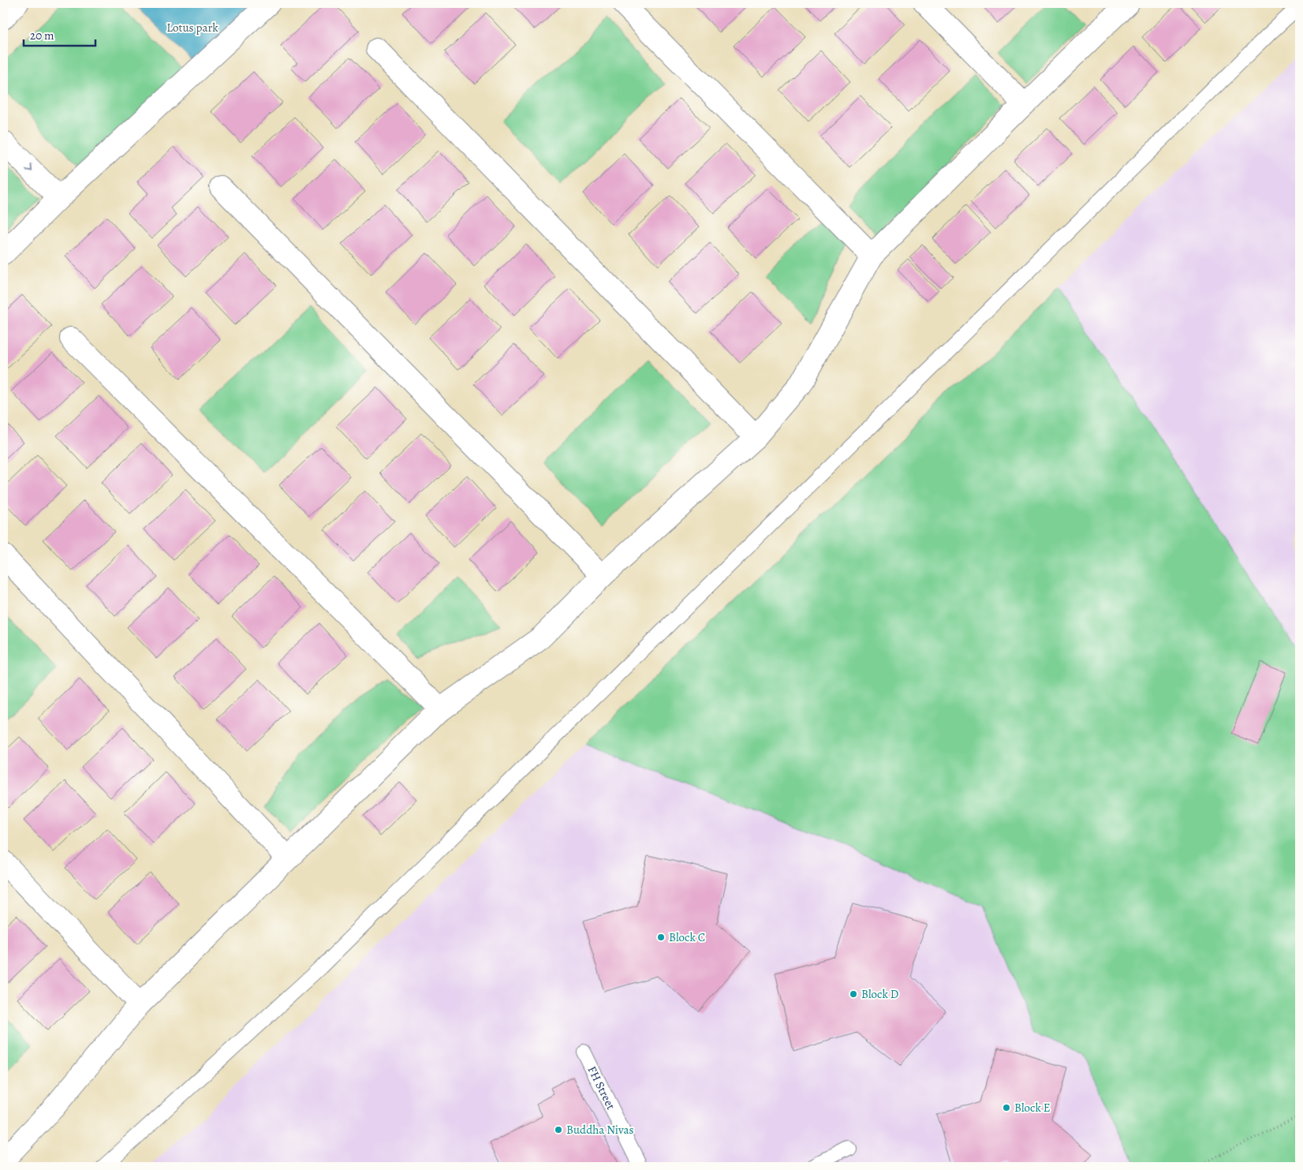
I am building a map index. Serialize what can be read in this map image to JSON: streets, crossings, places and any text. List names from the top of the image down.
{
  "streets": {
    "lane": ["FH Street"]
  },
  "parks": ["Lotus park"],
  "places": [
    "Block C",
    "Block D",
    "Block E",
    "Buddha Nivas"
  ],
  "scale_bar": "20 m"
}
